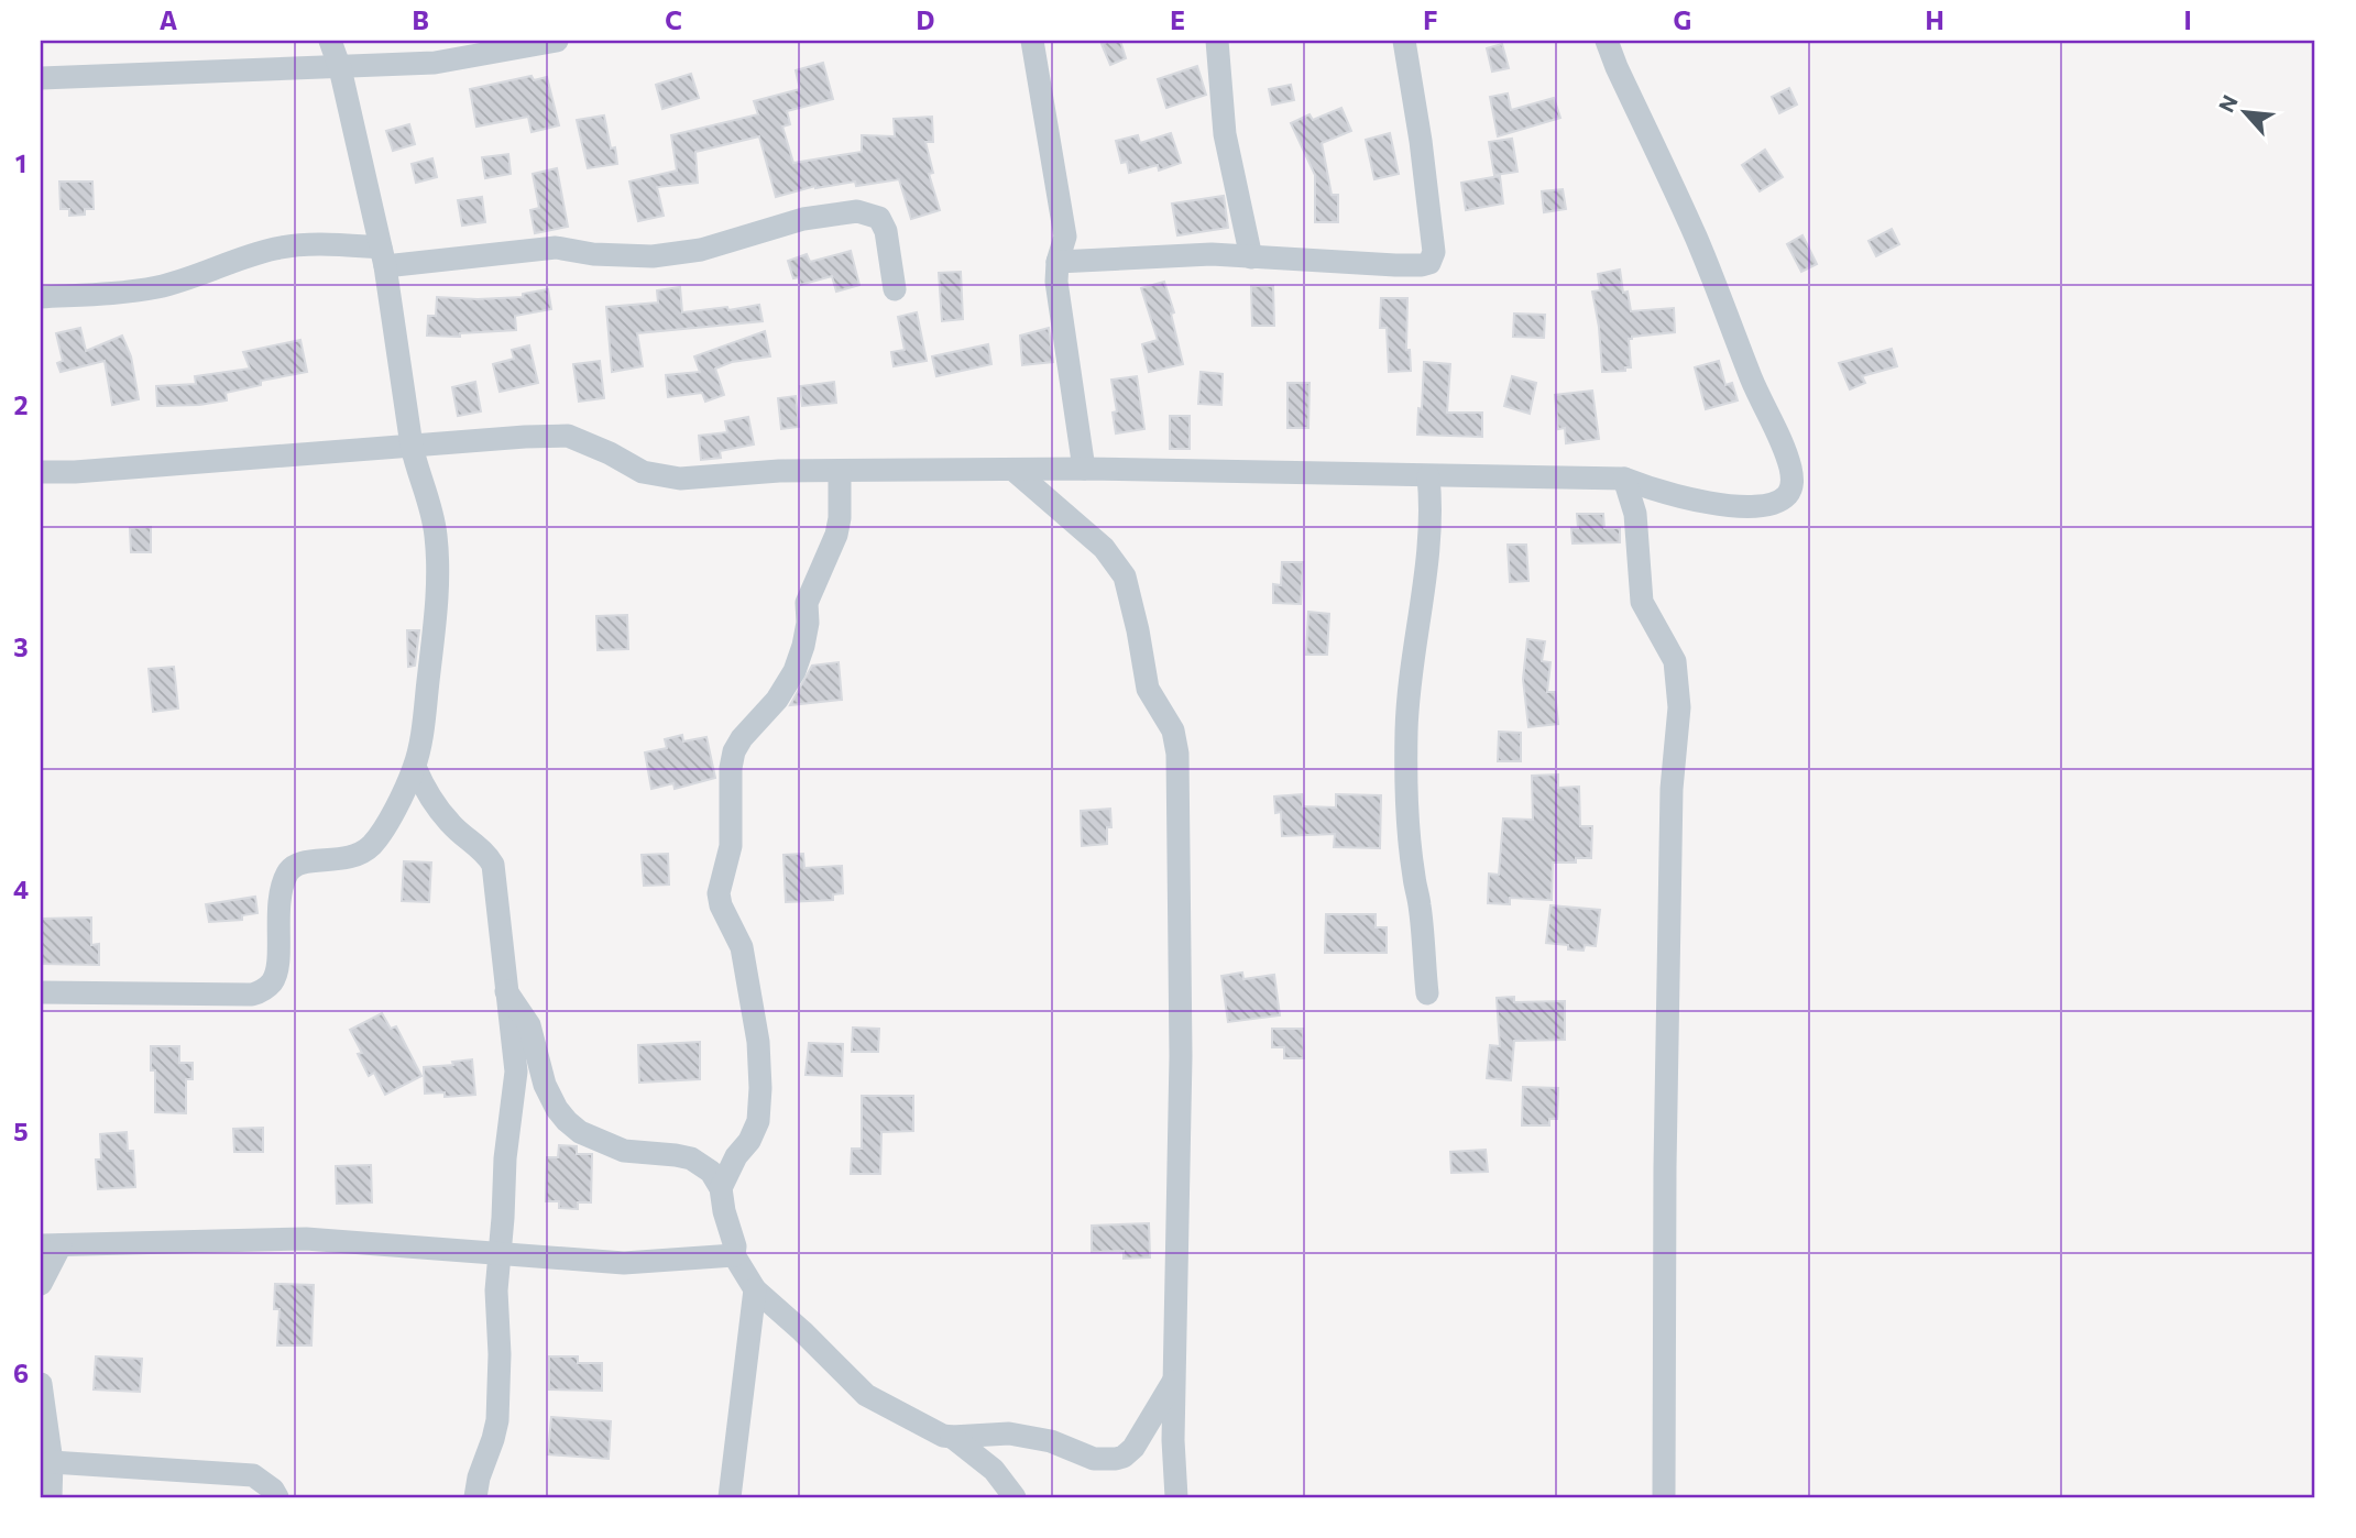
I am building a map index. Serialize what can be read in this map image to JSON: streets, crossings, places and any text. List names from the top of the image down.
{
  "north": "top left",
  "grid": {
    "columns": [
      "A",
      "B",
      "C",
      "D",
      "E",
      "F",
      "G",
      "H",
      "I"
    ],
    "rows": [
      "1",
      "2",
      "3",
      "4",
      "5",
      "6"
    ]
  }
}
